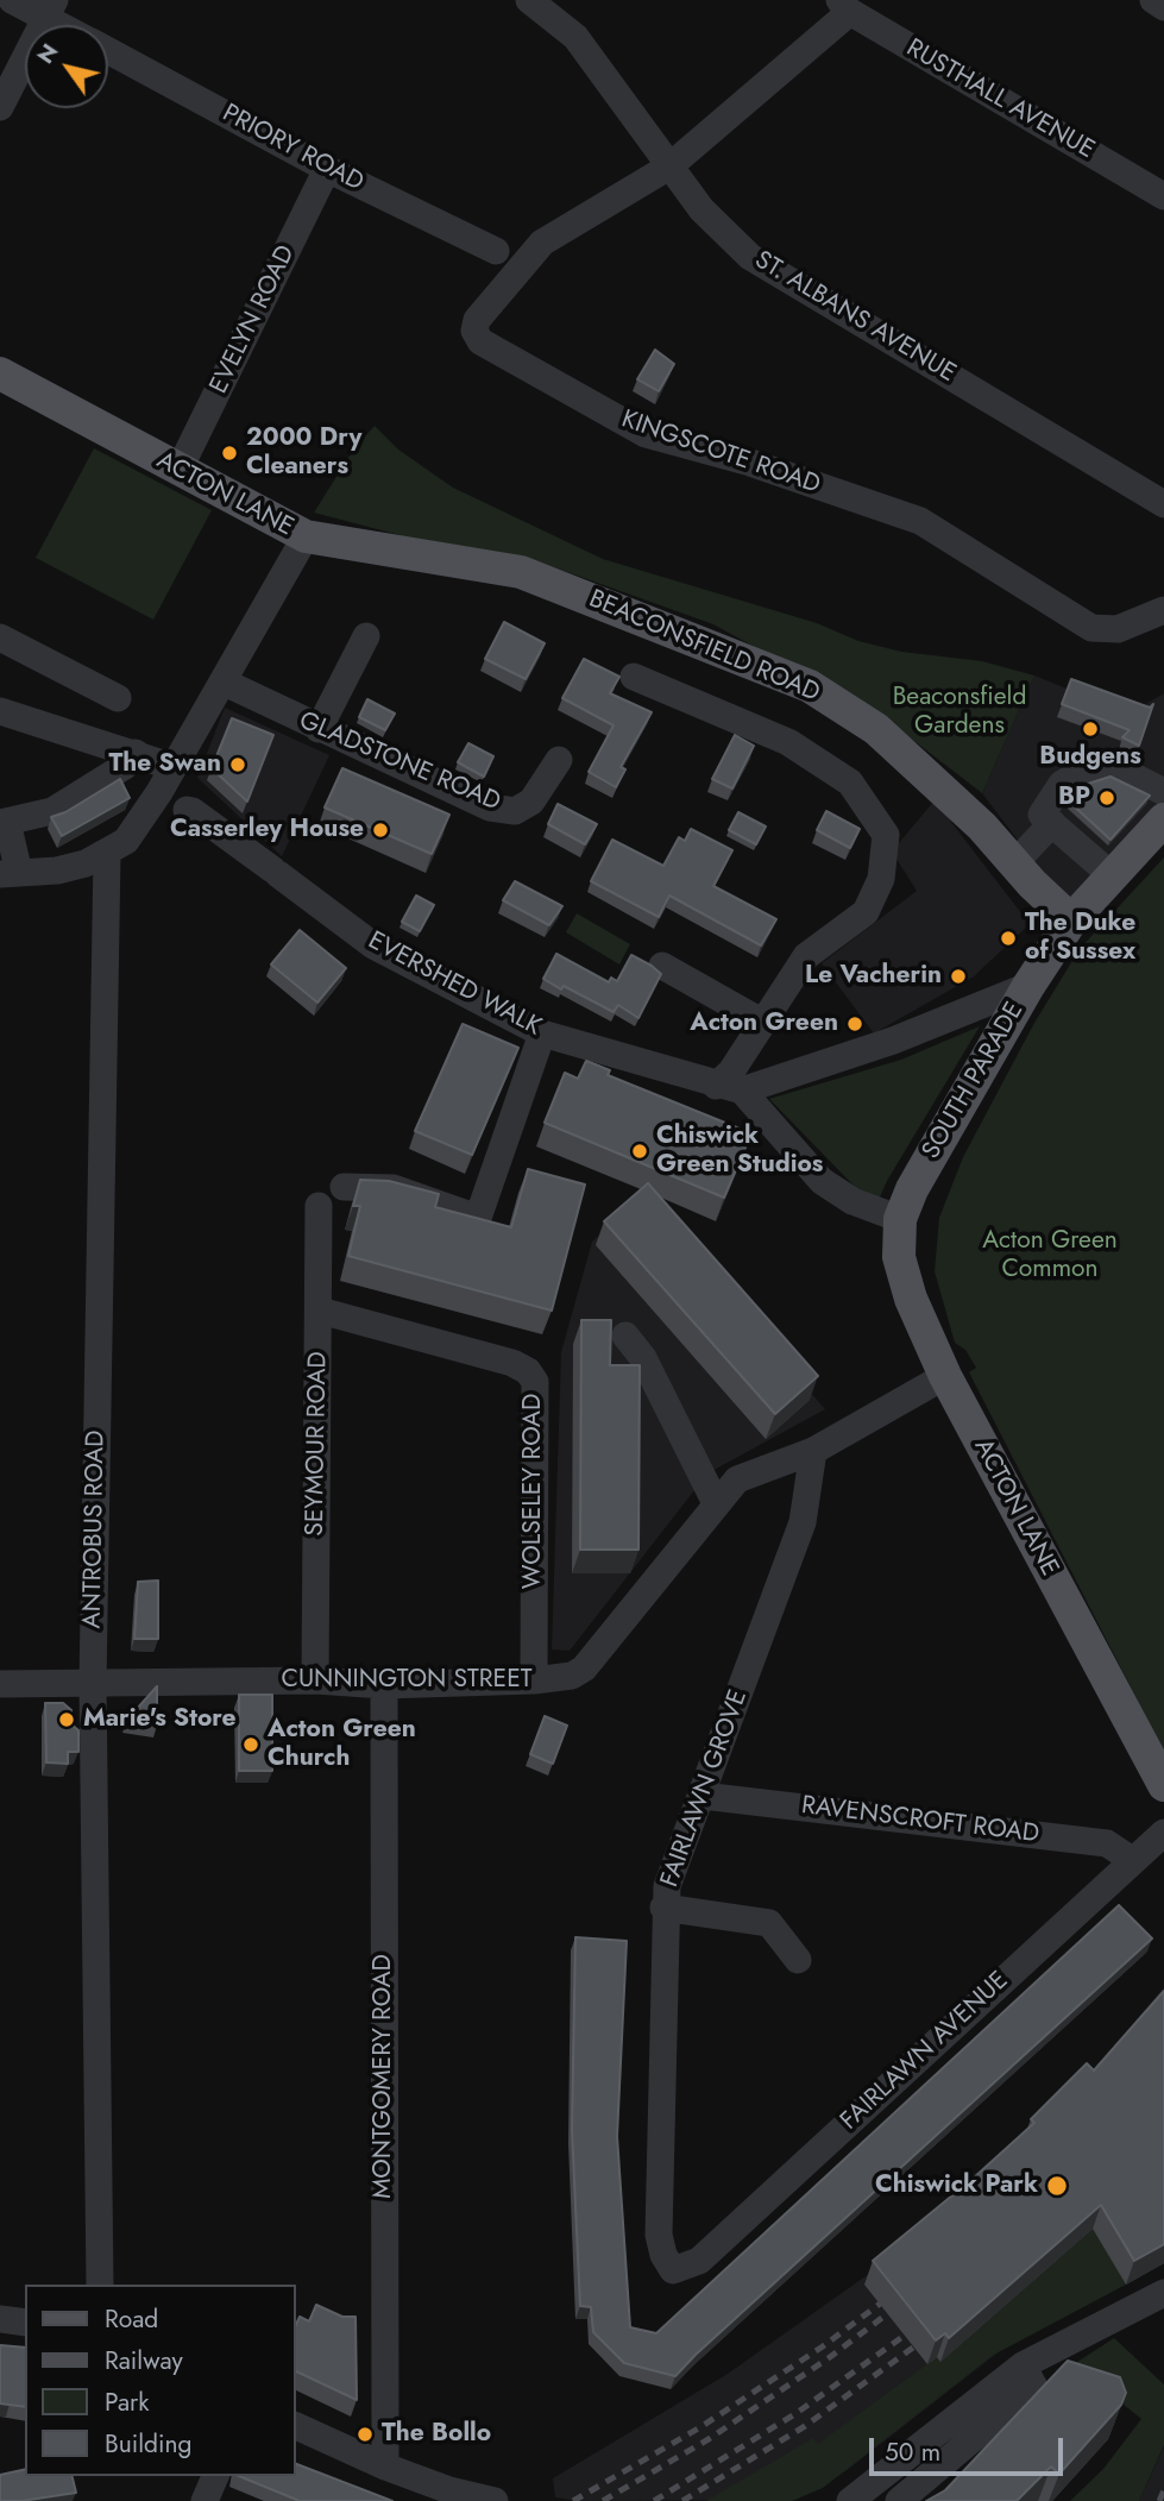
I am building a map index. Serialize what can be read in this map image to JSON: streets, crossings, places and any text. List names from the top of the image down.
{
  "streets": {
    "main road": ["ACTON LANE", "BEACONSFIELD ROAD", "SOUTH PARADE"],
    "street": [
      "RUSTHALL AVENUE",
      "PRIORY ROAD",
      "ST. ALBANS AVENUE",
      "EVELYN ROAD",
      "KINGSCOTE ROAD",
      "GLADSTONE ROAD",
      "EVERSHED WALK",
      "SEYMOUR ROAD",
      "WOLSELEY ROAD",
      "ANTROBUS ROAD",
      "CUNNINGTON STREET",
      "FAIRLAWN GROVE",
      "RAVENSCROFT ROAD",
      "FAIRLAWN AVENUE",
      "MONTGOMERY ROAD"
    ]
  },
  "crossings": [
    ["PRIORY ROAD", "EVELYN ROAD"],
    ["ST. ALBANS AVENUE", "KINGSCOTE ROAD"],
    ["EVELYN ROAD", "ACTON LANE"],
    ["ACTON LANE", "BEACONSFIELD ROAD"],
    ["ACTON LANE", "GLADSTONE ROAD"],
    ["ACTON LANE", "SOUTH PARADE"],
    ["ACTON LANE", "ANTROBUS ROAD"],
    ["ACTON LANE", "CUNNINGTON STREET"],
    ["BEACONSFIELD ROAD", "SOUTH PARADE"],
    ["SEYMOUR ROAD", "WOLSELEY ROAD"],
    ["SEYMOUR ROAD", "CUNNINGTON STREET"],
    ["WOLSELEY ROAD", "CUNNINGTON STREET"],
    ["ANTROBUS ROAD", "CUNNINGTON STREET"],
    ["CUNNINGTON STREET", "FAIRLAWN GROVE"],
    ["CUNNINGTON STREET", "MONTGOMERY ROAD"],
    ["FAIRLAWN GROVE", "RAVENSCROFT ROAD"],
    ["FAIRLAWN GROVE", "FAIRLAWN AVENUE"],
    ["RAVENSCROFT ROAD", "FAIRLAWN AVENUE"]
  ],
  "parks": ["Beaconsfield Gardens", "Acton Green Common"],
  "places": [
    "2000 Dry Cleaners",
    "Budgens",
    "The Swan",
    "BP",
    "Casserley House",
    "The Duke of Sussex",
    "Le Vacherin",
    "Acton Green",
    "Chiswick Green Studios",
    "Marie's Store",
    "Acton Green Church",
    "Chiswick Park",
    "The Bollo"
  ],
  "legend": [
    "Road",
    "Railway",
    "Park",
    "Building"
  ],
  "scale_bar": "50 m",
  "north": "top left"
}
